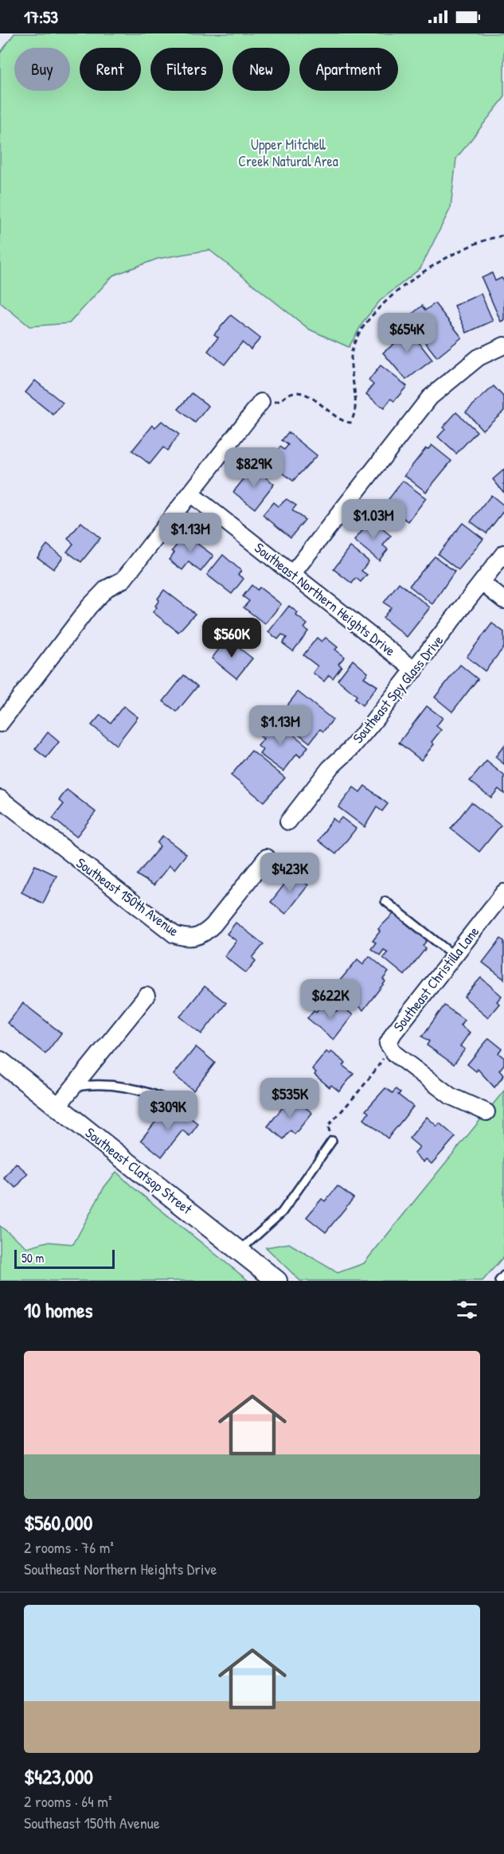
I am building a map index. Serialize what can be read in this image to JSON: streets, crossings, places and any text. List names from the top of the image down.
{
  "streets": {
    "street": [
      "Southeast Northern Heights Drive",
      "Southeast Spy Glass Drive",
      "Southeast 150th Avenue",
      "Southeast Christilla Lane",
      "Southeast Clatsop Street"
    ]
  },
  "crossings": [
    ["Southeast Northern Heights Drive", "Southeast Spy Glass Drive"]
  ],
  "parks": ["Upper Mitchell Creek Natural Area"],
  "scale_bar": "50 m",
  "page": {
    "status": "17:53",
    "chip": [
      "Buy",
      "Rent",
      "Filters",
      "New",
      "Apartment"
    ],
    "price": [
      "$654K",
      "$829K",
      "$1.03M",
      "$1.13M",
      "$560K",
      "$1.13M",
      "$423K",
      "$622K",
      "$535K",
      "$309K"
    ],
    "scale": "50 m",
    "heading": "10 homes",
    "list": [
      {
        "name": "$560,000",
        "note": "2 rooms · 76 m² · Southeast Northern Heights Drive"
      },
      {
        "name": "$423,000",
        "note": "2 rooms · 64 m² · Southeast 150th Avenue"
      }
    ]
  }
}
